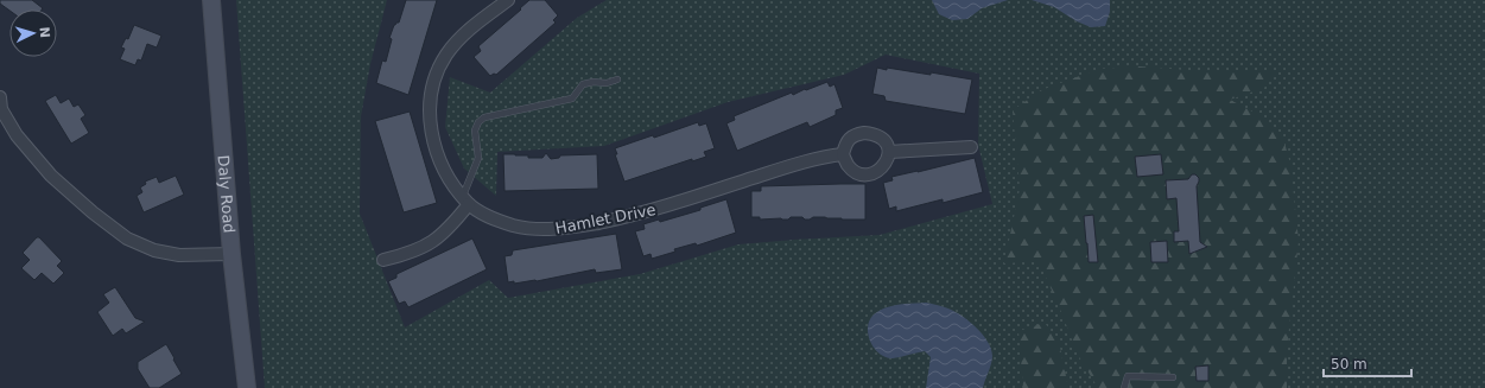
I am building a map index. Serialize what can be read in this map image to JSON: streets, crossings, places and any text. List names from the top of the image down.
{
  "streets": {
    "main road": ["Daly Road"],
    "street": ["Hamlet Drive"]
  },
  "scale_bar": "50 m",
  "north": "right"
}
